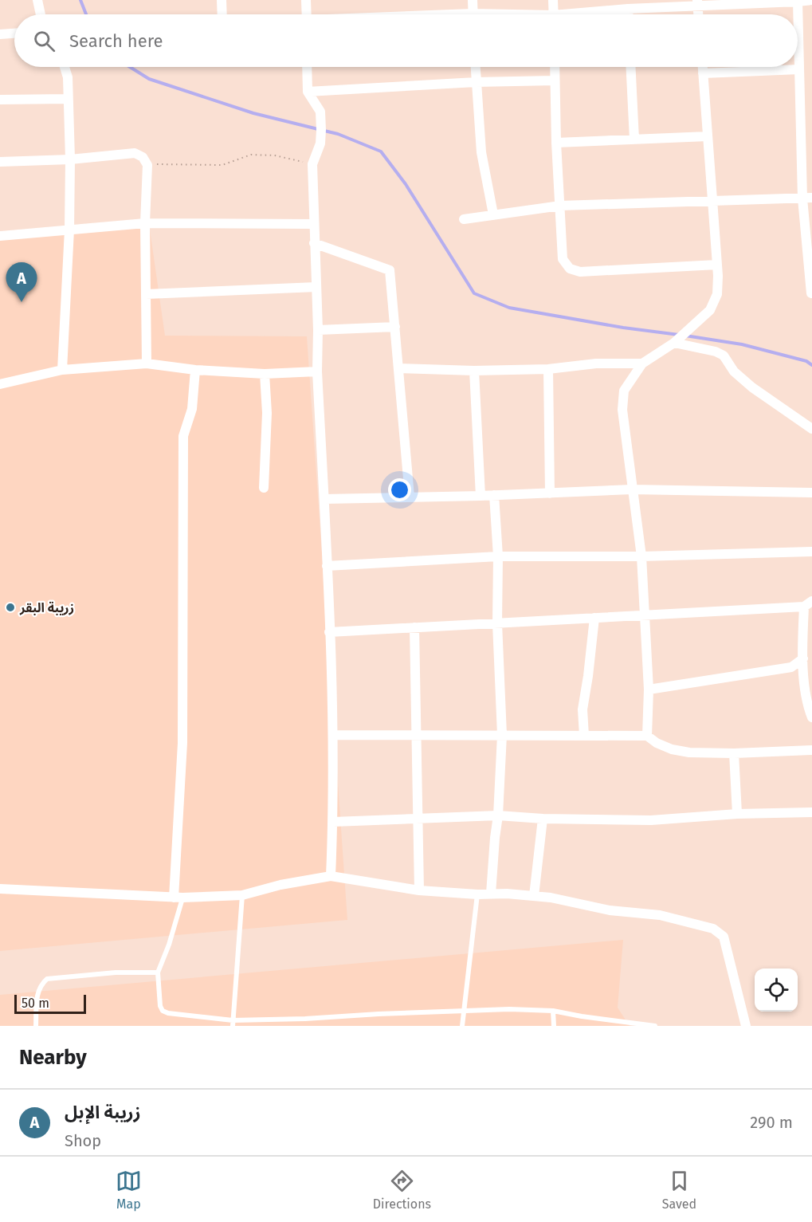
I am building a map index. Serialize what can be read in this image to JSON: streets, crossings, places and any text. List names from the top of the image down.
{
  "places": ["زريبة البقر"],
  "scale_bar": "50 m",
  "page": {
    "search": "Search here",
    "pins": "A",
    "scale": "50 m",
    "heading": "Nearby",
    "list": [
      {
        "mark": "A",
        "name": "زريبة الإبل",
        "note": "Shop",
        "value": "290 m"
      }
    ],
    "nav": ["Map", "Directions", "Saved"]
  }
}
